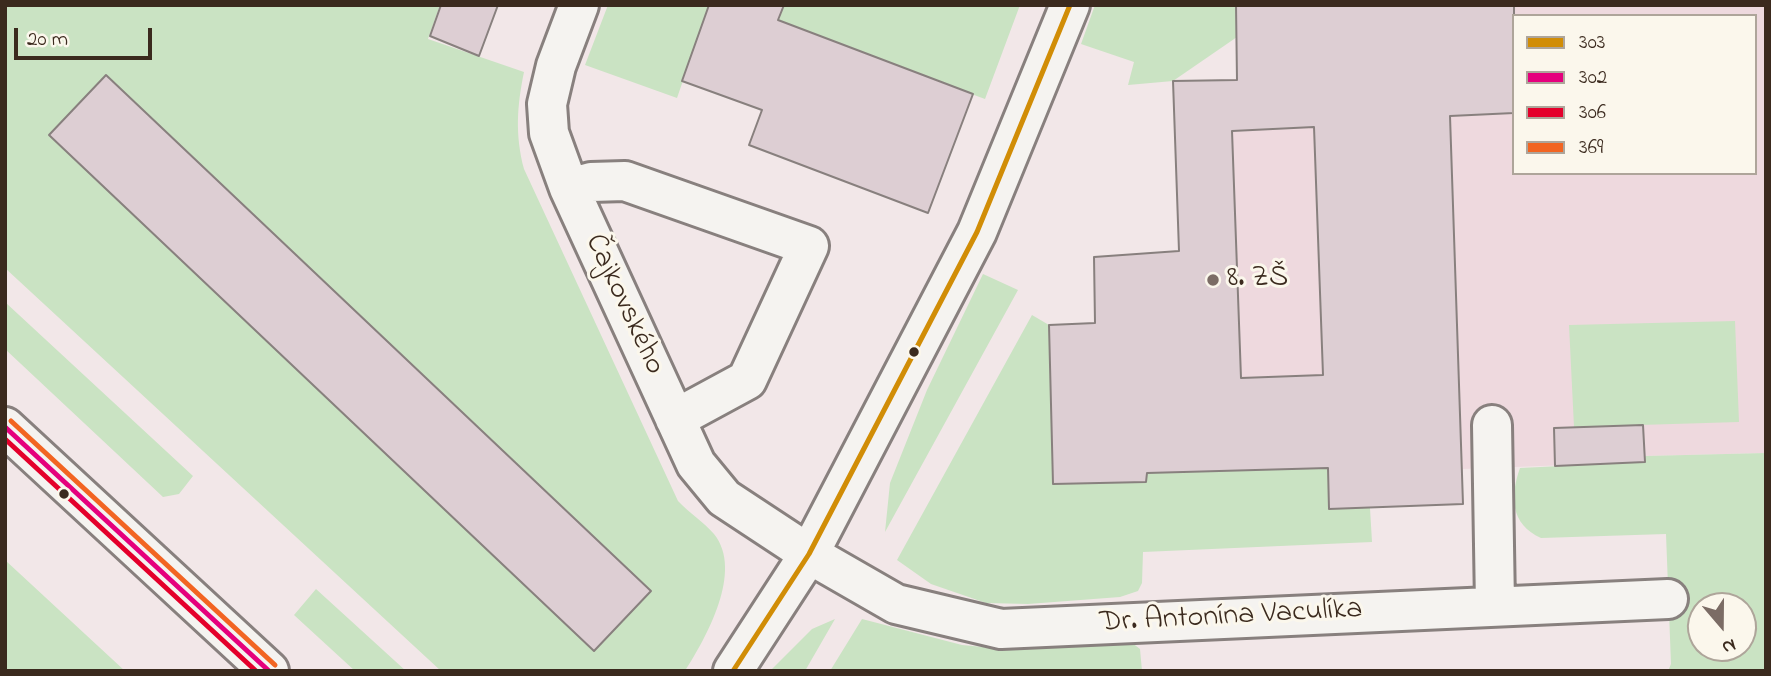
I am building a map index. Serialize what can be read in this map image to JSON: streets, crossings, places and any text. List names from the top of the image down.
{
  "streets": {
    "street": ["Čajkovského", "Dr. Antonína Vaculíka"]
  },
  "crossings": [
    ["Čajkovského", "Dr. Antonína Vaculíka"]
  ],
  "places": ["8. ZŠ"],
  "lines": [
    "transit line 303",
    "transit line 369",
    "transit line 302",
    "transit line 306"
  ],
  "legend": [
    "303",
    "302",
    "306",
    "369"
  ],
  "scale_bar": "20 m",
  "north": "bottom"
}
